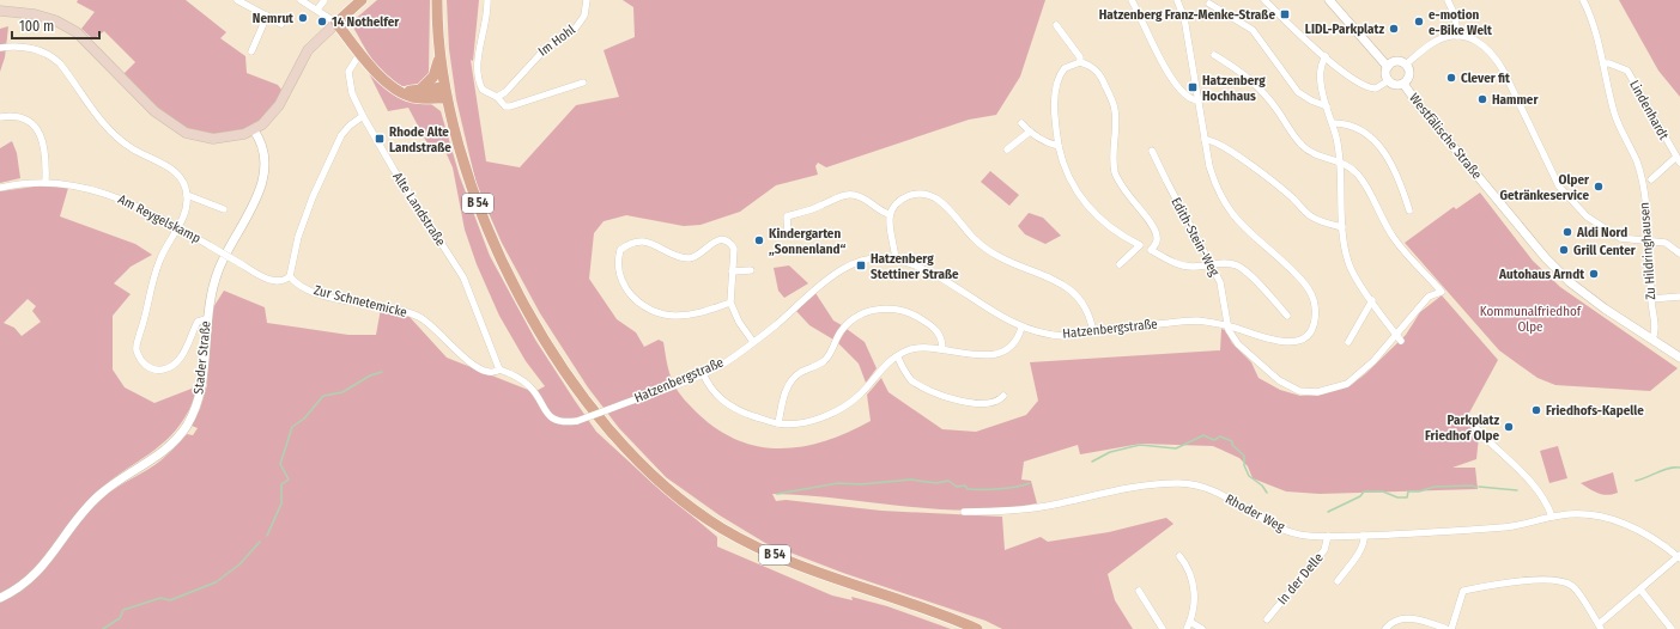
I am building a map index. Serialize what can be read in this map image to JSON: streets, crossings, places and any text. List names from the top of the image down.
{
  "streets": {
    "main road": ["B 54"],
    "street": [
      "Im Hohl",
      "Lindenhardt",
      "Westfälische Straße",
      "Alte Landstraße",
      "Am Reygelskamp",
      "Edith-Stein-Weg",
      "Zu Hildringhausen",
      "Zur Schnetemicke",
      "Hatzenbergstraße",
      "Stader Straße",
      "Rhoder Weg",
      "In der Delle"
    ]
  },
  "crossings": [
    ["Lindenhardt", "Zu Hildringhausen"],
    ["Westfälische Straße", "Zu Hildringhausen"],
    ["Alte Landstraße", "Zur Schnetemicke"],
    ["Alte Landstraße", "Hatzenbergstraße"],
    ["Am Reygelskamp", "Zur Schnetemicke"],
    ["Edith-Stein-Weg", "Hatzenbergstraße"],
    ["Zur Schnetemicke", "Hatzenbergstraße"],
    ["Rhoder Weg", "In der Delle"]
  ],
  "parks": ["Kommunalfriedhof Olpe"],
  "places": {
    "transit": [
      "Hatzenberg Franz-Menke-Straße",
      "Hatzenberg Hochhaus",
      "Rhode Alte Landstraße",
      "Hatzenberg Stettiner Straße"
    ],
    "other": [
      "Nemrut",
      "14 Nothelfer",
      "e-motion e-Bike Welt",
      "LIDL-Parkplatz",
      "Clever fit",
      "Hammer",
      "Olper Getränkeservice",
      "Aldi Nord",
      "Kindergarten „Sonnenland“",
      "Grill Center",
      "Autohaus Arndt",
      "Friedhofs-Kapelle",
      "Parkplatz Friedhof Olpe"
    ]
  },
  "scale_bar": "100 m"
}
